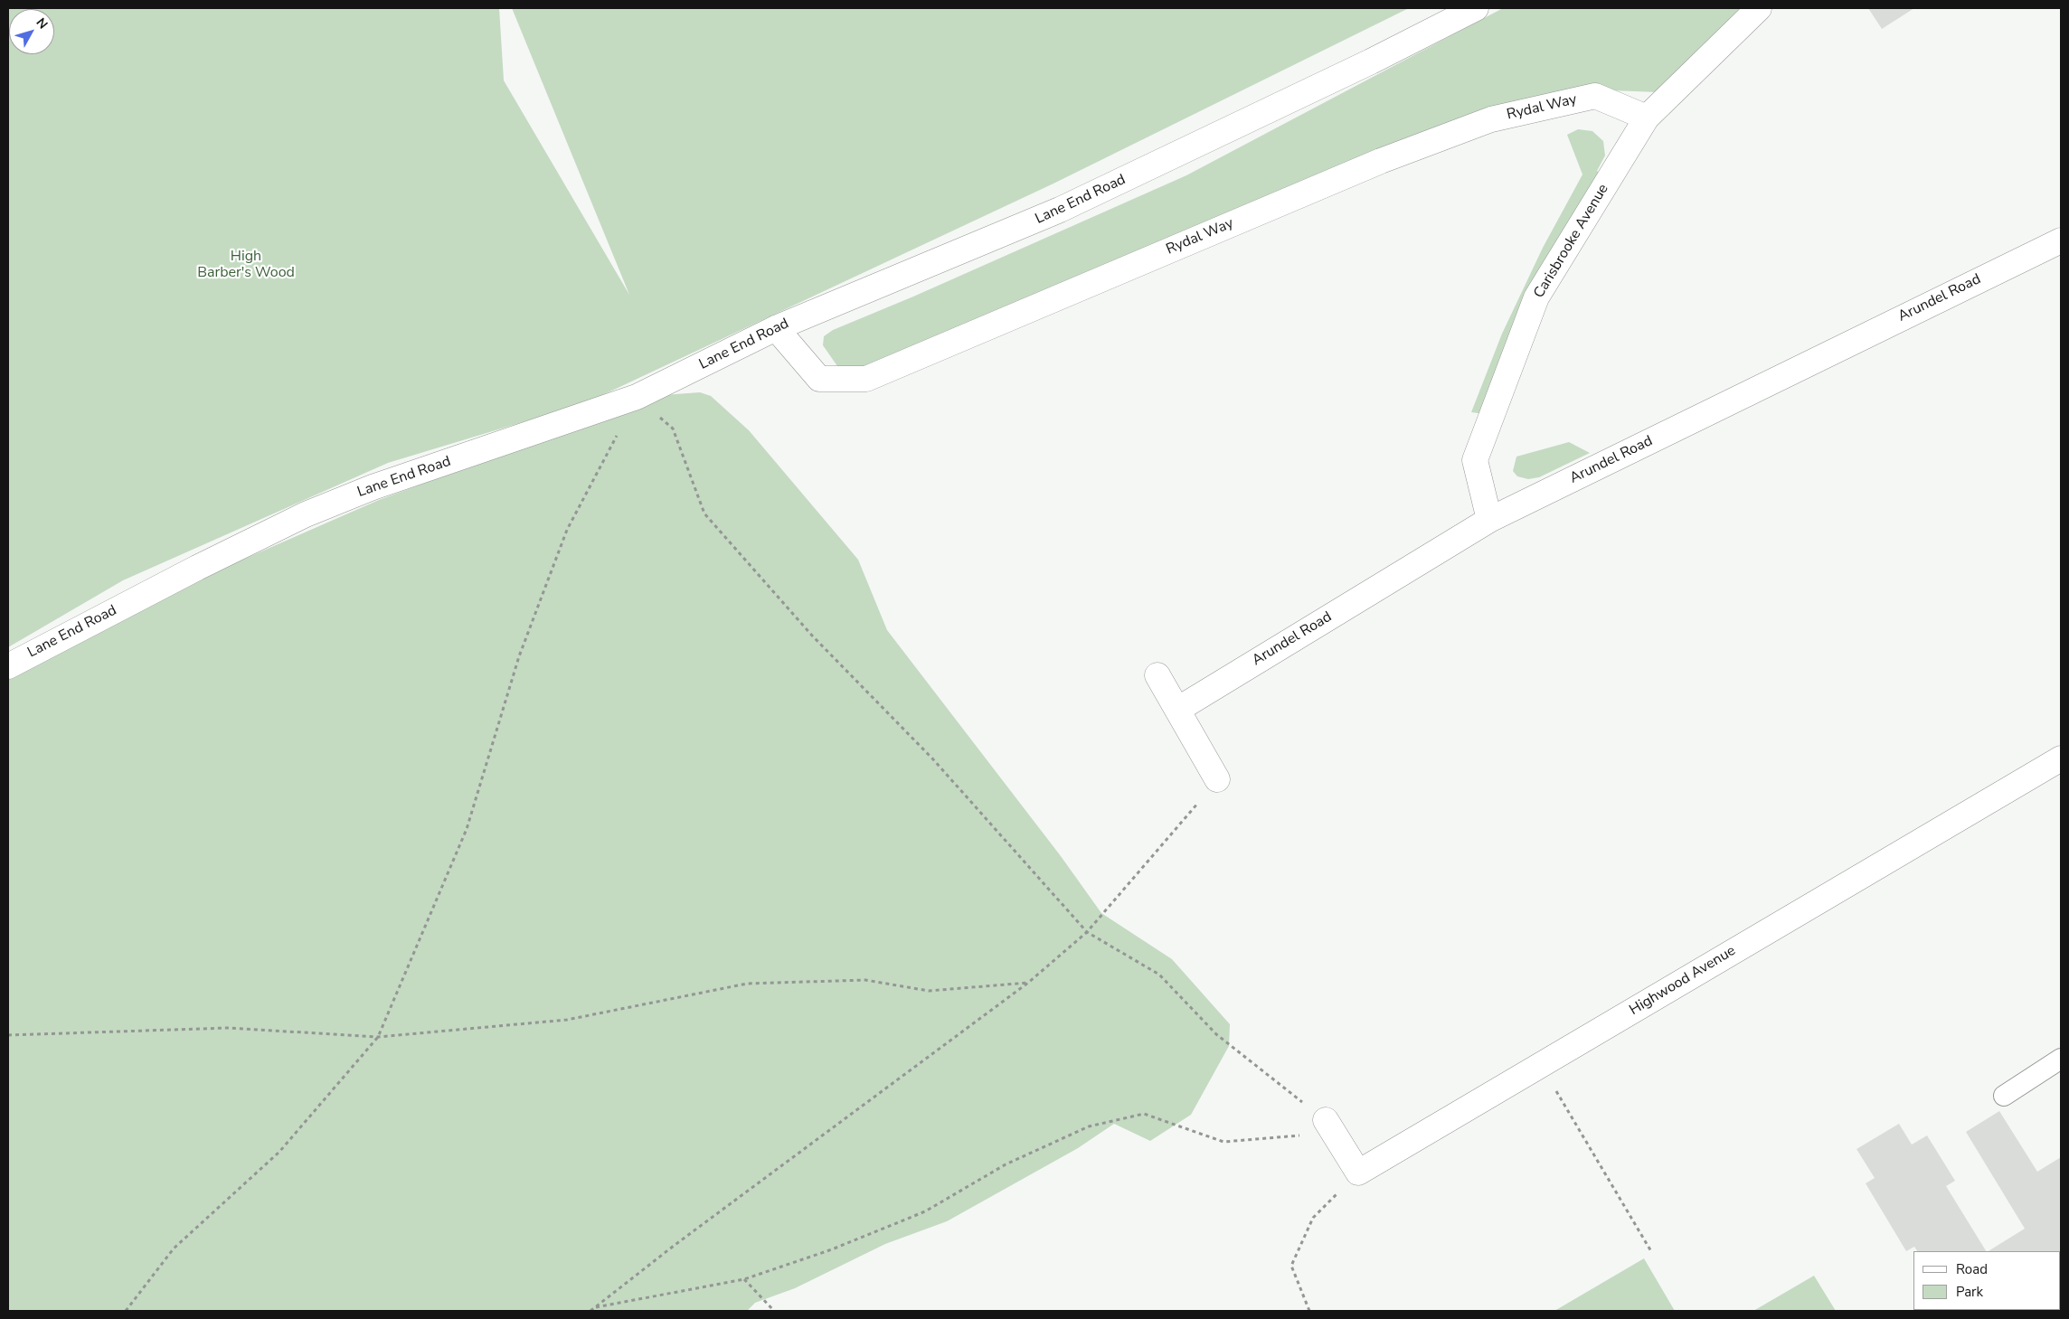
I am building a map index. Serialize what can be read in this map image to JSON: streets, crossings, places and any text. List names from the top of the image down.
{
  "streets": {
    "street": [
      "Rydal Way",
      "Lane End Road",
      "Carisbrooke Avenue",
      "Arundel Road",
      "Highwood Avenue"
    ]
  },
  "crossings": [
    ["Rydal Way", "Lane End Road"],
    ["Rydal Way", "Carisbrooke Avenue"],
    ["Carisbrooke Avenue", "Arundel Road"]
  ],
  "parks": ["High Barber's Wood"],
  "legend": ["Road", "Park"],
  "north": "top right"
}
